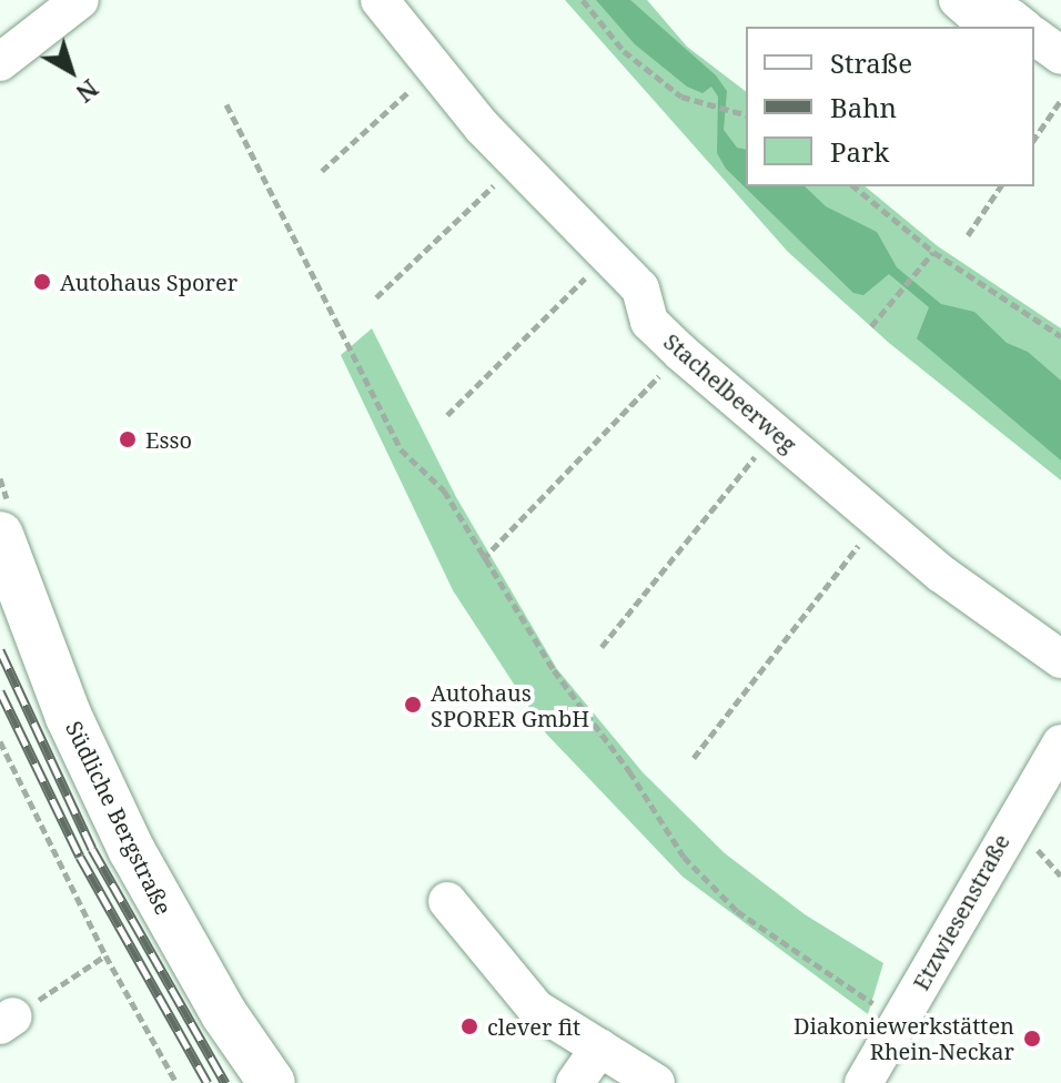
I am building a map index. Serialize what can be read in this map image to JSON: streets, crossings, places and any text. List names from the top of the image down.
{
  "streets": {
    "main road": ["Südliche Bergstraße"],
    "street": ["Stachelbeerweg", "Etzwiesenstraße"]
  },
  "places": [
    "Autohaus Sporer",
    "Esso",
    "Autohaus SPORER GmbH",
    "clever fit",
    "Diakoniewerkstätten Rhein-Neckar"
  ],
  "legend": ["Straße", "Bahn", "Park"],
  "north": "bottom right"
}
